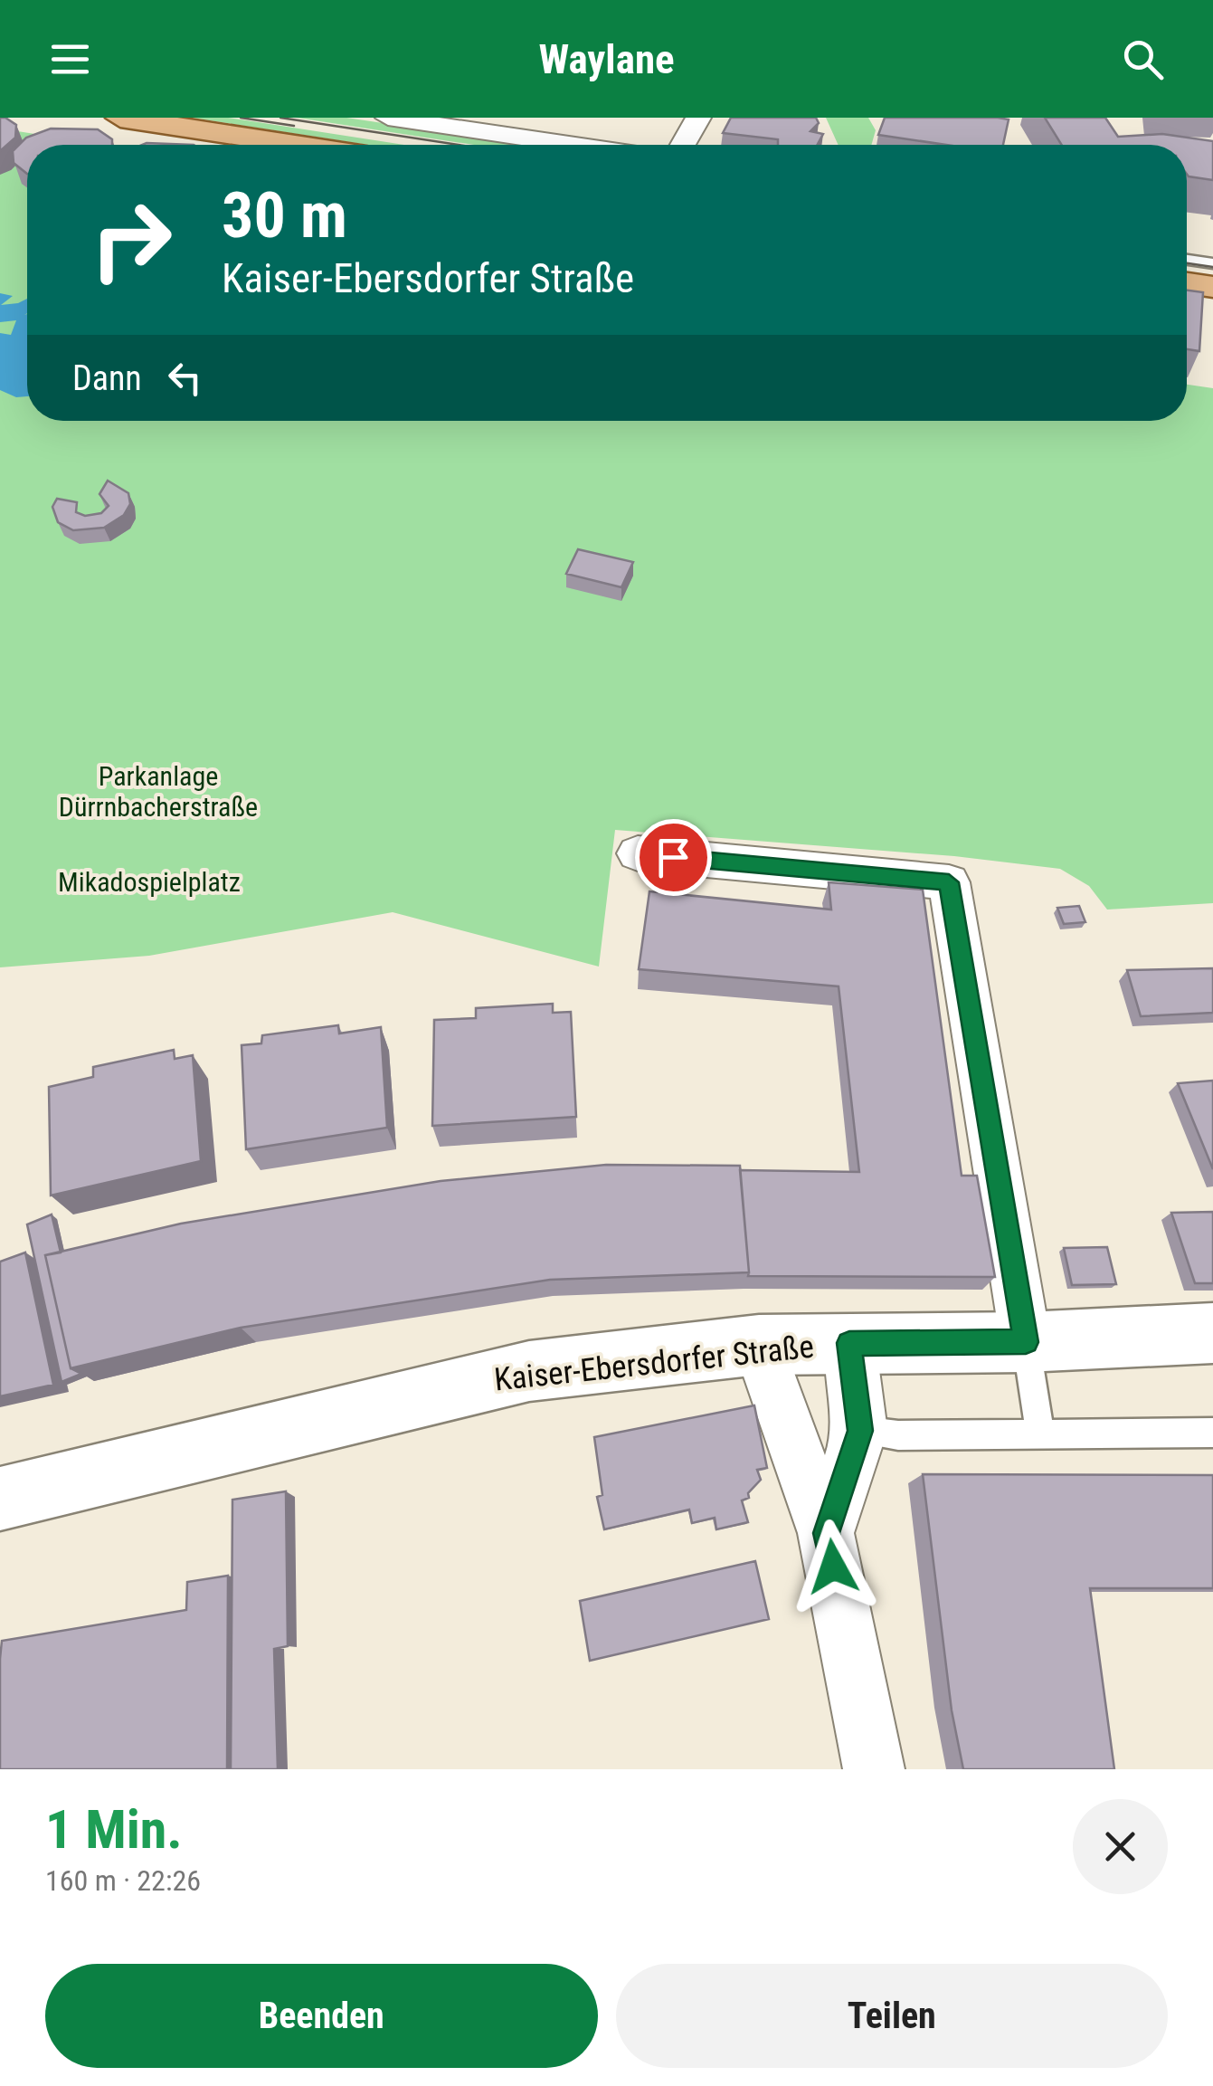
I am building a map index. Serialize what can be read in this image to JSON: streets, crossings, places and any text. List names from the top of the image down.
{
  "streets": {
    "main road": ["Kaiser-Ebersdorfer Straße"]
  },
  "parks": ["Parkanlage Dürrnbacherstraße", "Mikadospielplatz"],
  "page": {
    "header": "Waylane",
    "turn": ["30 m", "Kaiser-Ebersdorfer Straße"],
    "then": "Dann",
    "heading": ["1 Min.", "160 m · 22:26"],
    "buttons": ["Beenden", "Teilen"]
  }
}
